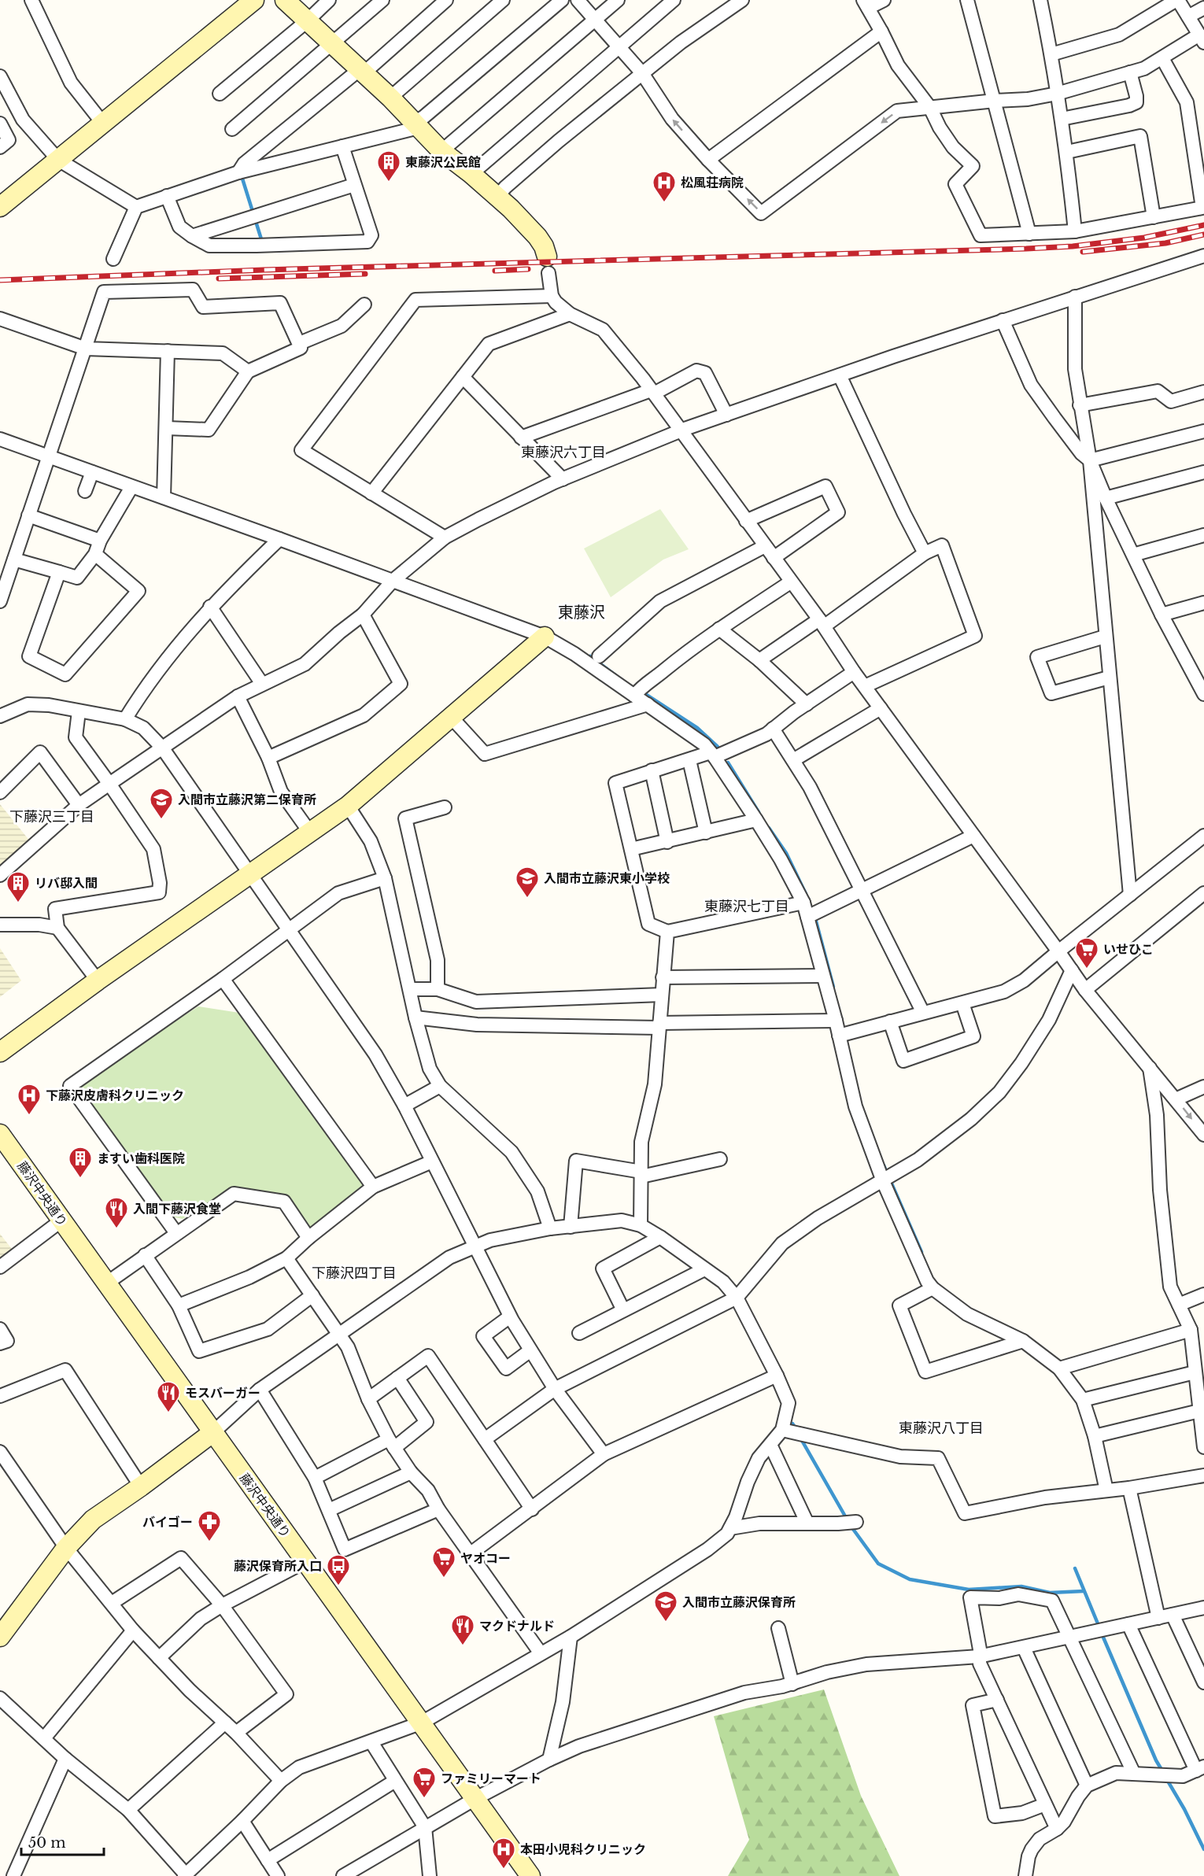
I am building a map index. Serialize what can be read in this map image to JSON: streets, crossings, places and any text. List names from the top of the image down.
{
  "streets": {
    "street": ["藤沢中央通り"]
  },
  "districts": [
    "東藤沢六丁目",
    "東藤沢",
    "下藤沢三丁目",
    "東藤沢七丁目",
    "下藤沢四丁目",
    "東藤沢八丁目"
  ],
  "places": {
    "building": ["東藤沢公民館", "リバ邸入間", "ますい歯科医院"],
    "hospital": ["松風荘病院", "下藤沢皮膚科クリニック", "本田小児科クリニック"],
    "school or university": ["入間市立藤沢第二保育所", "入間市立藤沢東小学校", "入間市立藤沢保育所"],
    "supermarket": ["いせひこ", "ヤオコー", "ファミリーマート"],
    "restaurant": ["入間下藤沢食堂", "モスバーガー", "マクドナルド"],
    "pharmacy": ["バイゴー"],
    "bus stop": ["藤沢保育所入口"]
  },
  "scale_bar": "50 m"
}
